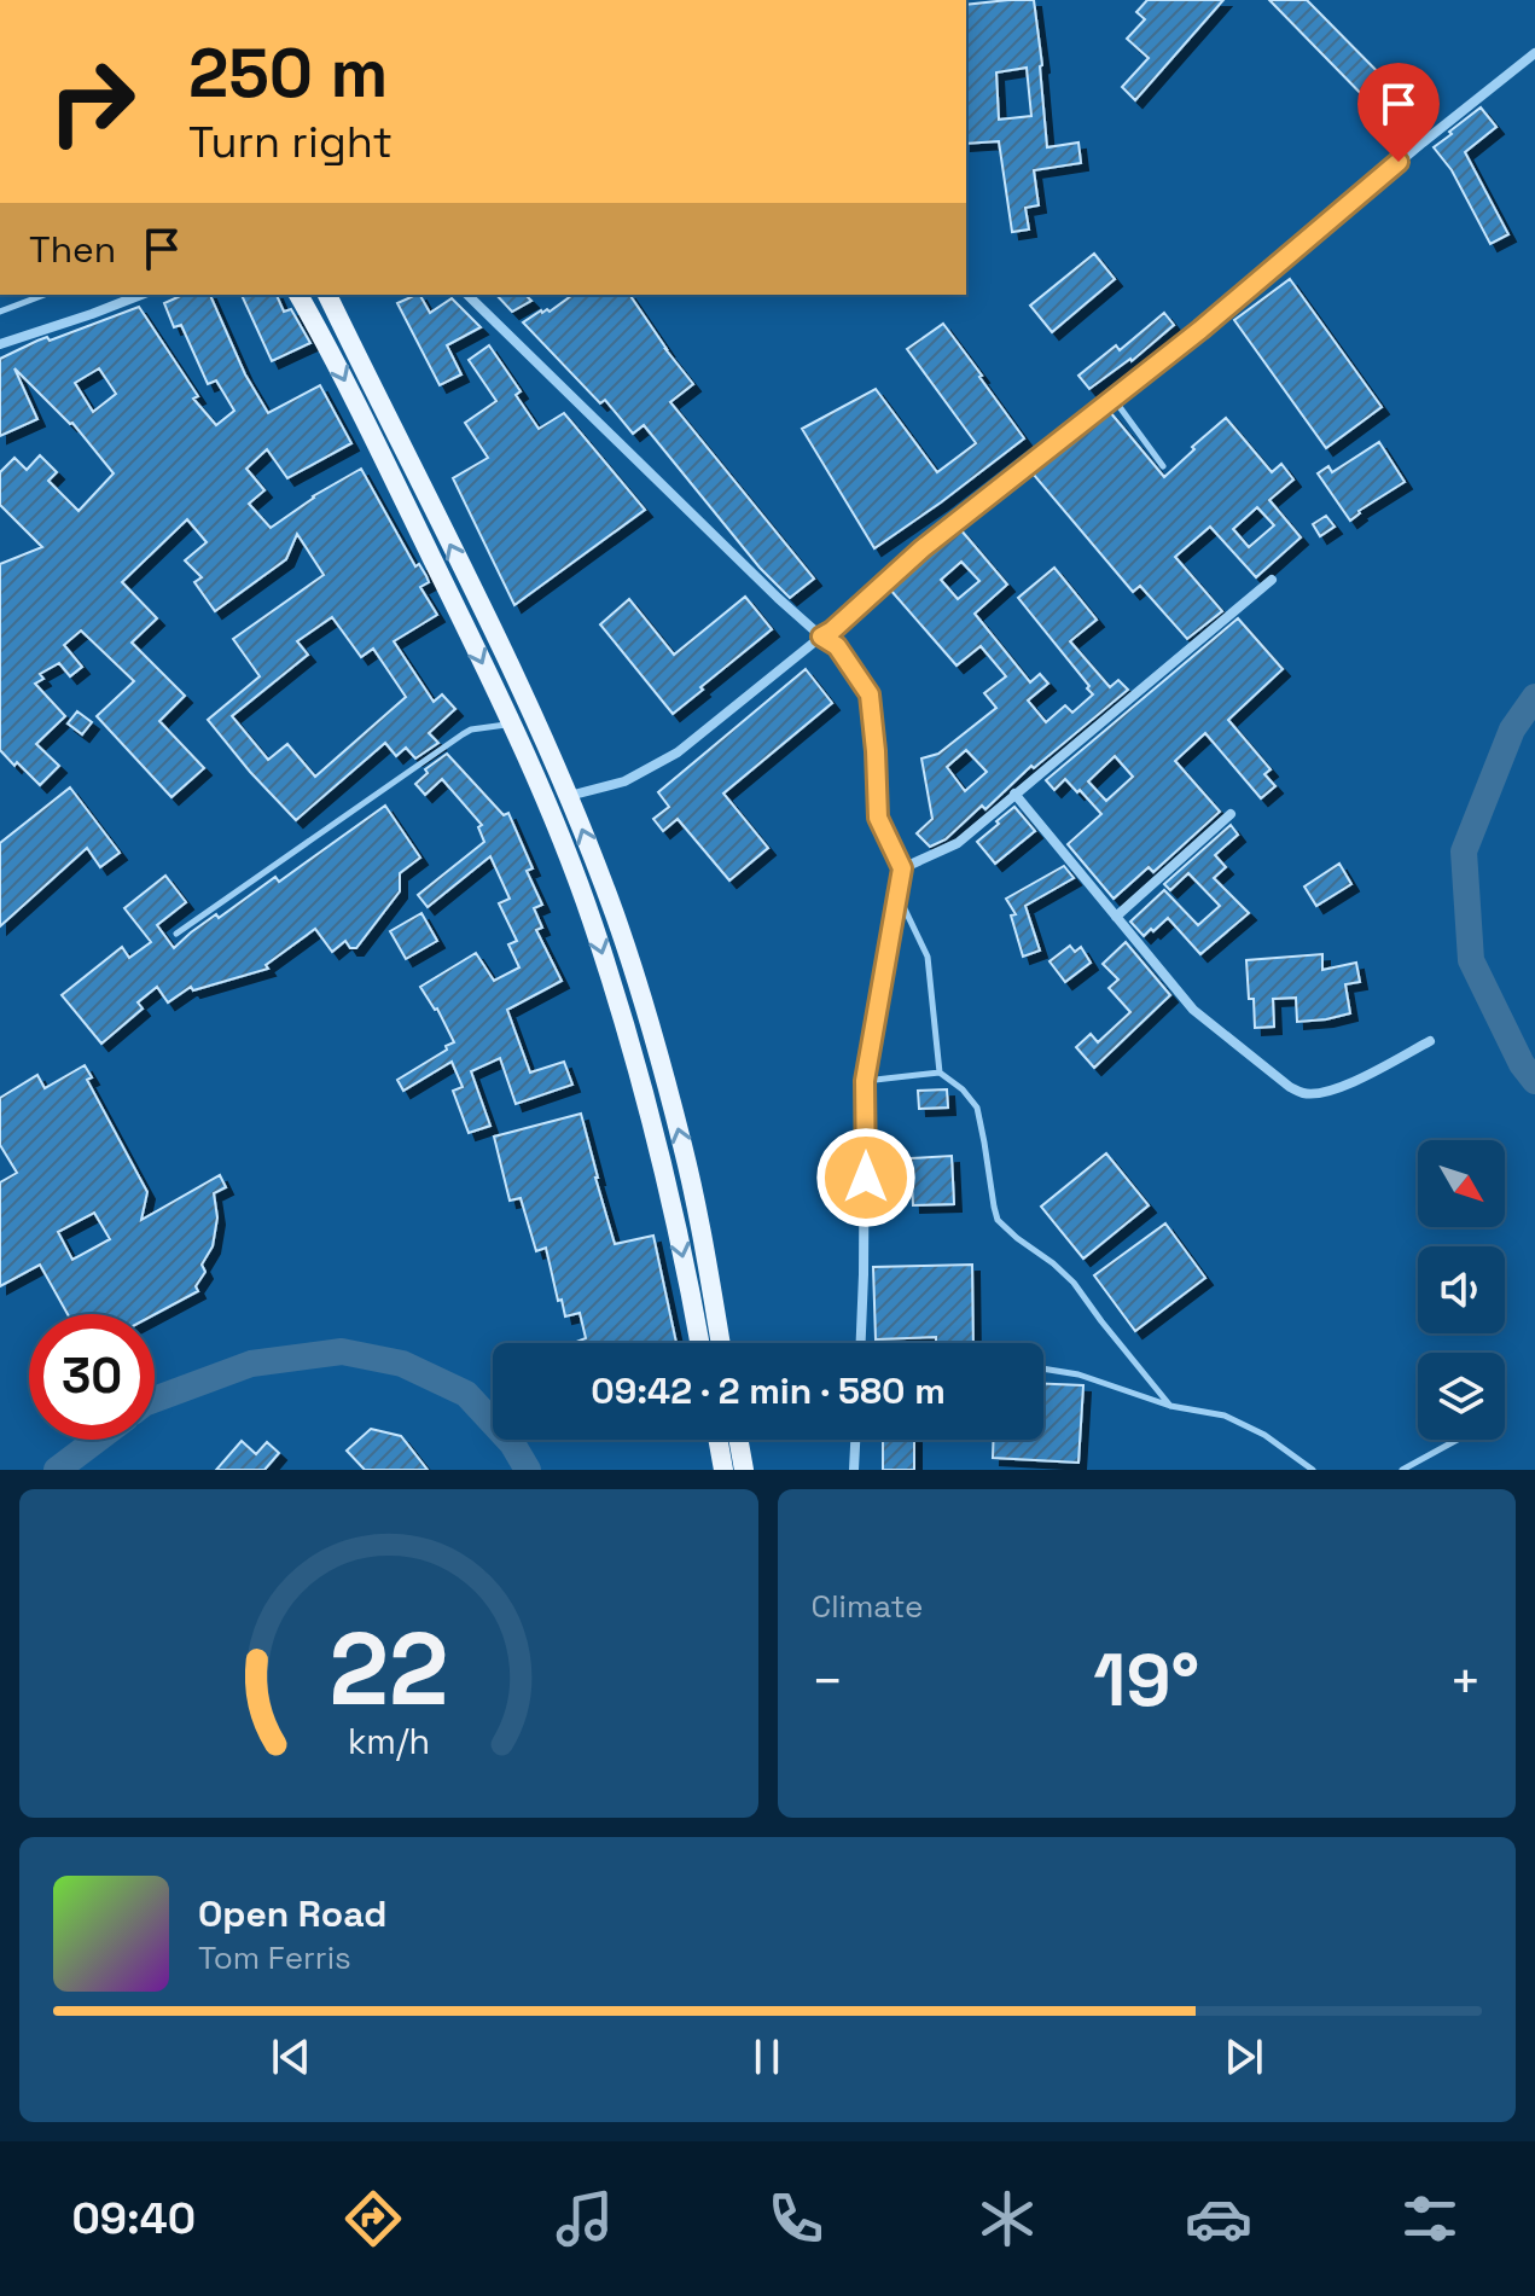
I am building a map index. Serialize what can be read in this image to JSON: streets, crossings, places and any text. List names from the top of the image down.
{
  "north": "bottom right",
  "page": {
    "turn": ["250 m", "Turn right"],
    "then": "Then",
    "limit": "30",
    "trip": "09:42 · 2 min · 580 m",
    "tile": "Climate",
    "heat": ["−", "19°", "+"],
    "song": ["Open Road", "Tom Ferris"],
    "tabs": "09:40",
    "gauge": ["22", "km/h"]
  }
}
